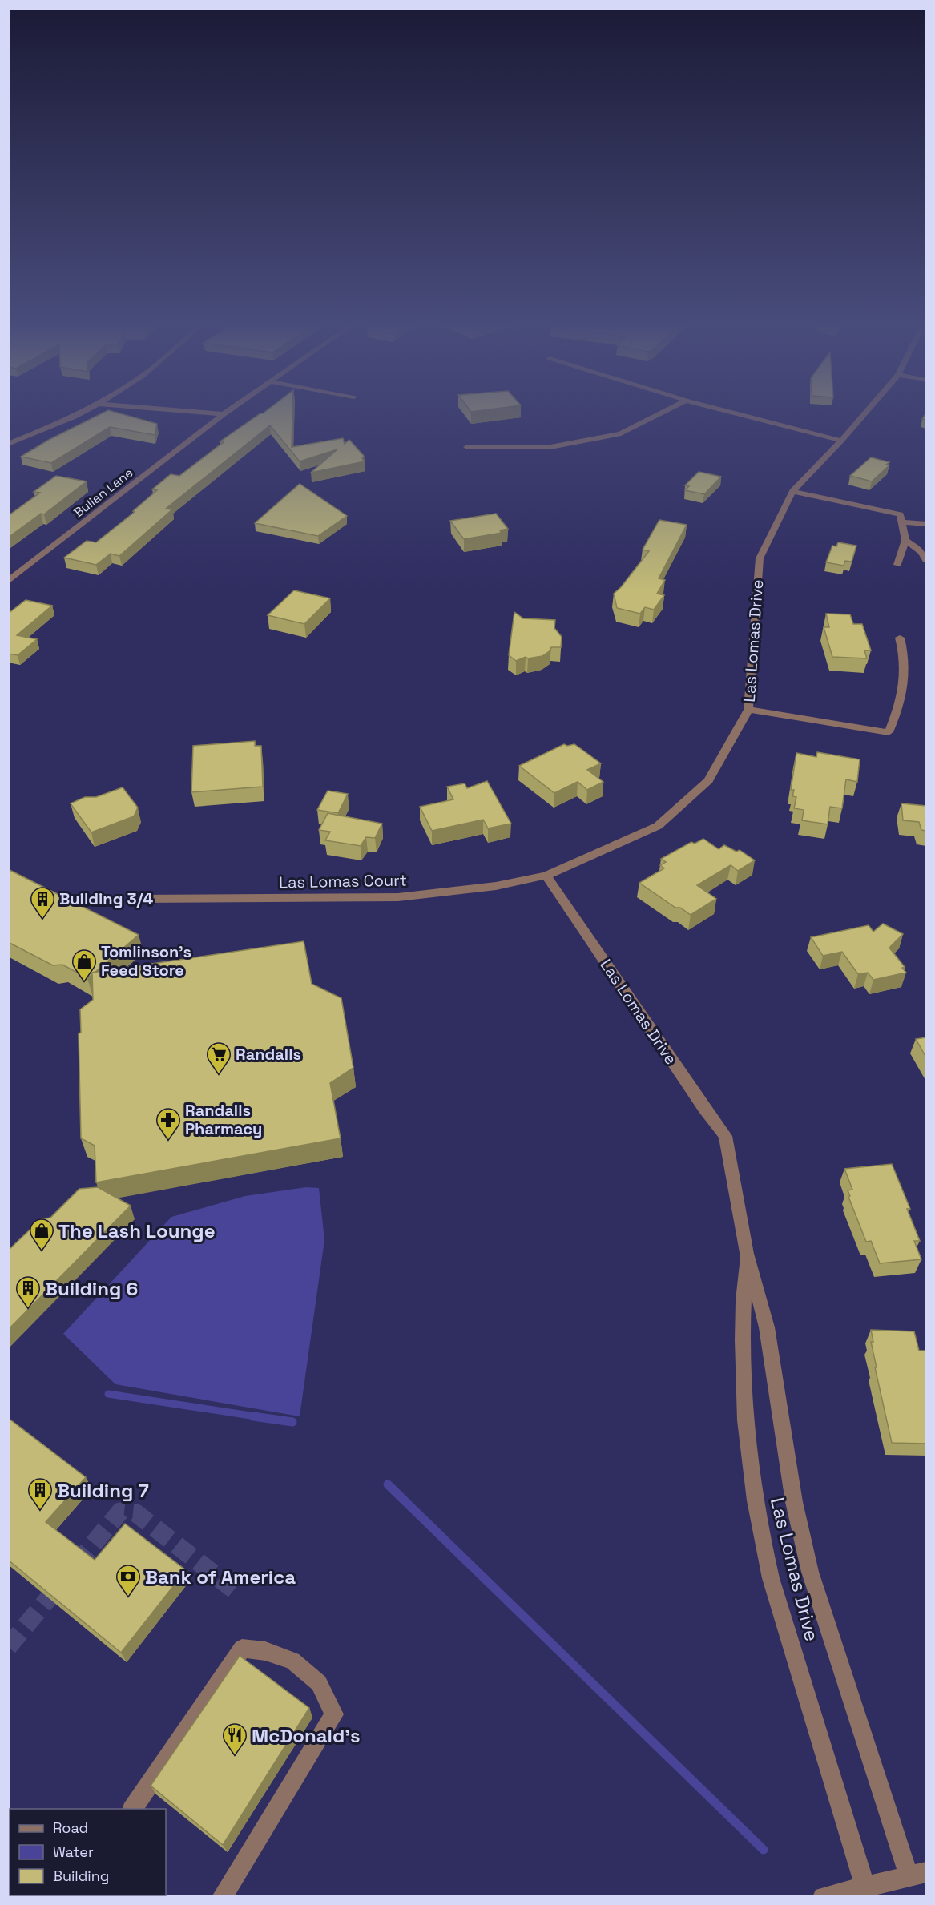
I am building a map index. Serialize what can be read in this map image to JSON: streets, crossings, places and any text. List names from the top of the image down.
{
  "streets": {
    "street": ["Bulian Lane", "Las Lomas Drive", "Las Lomas Court"]
  },
  "crossings": [
    ["Las Lomas Drive", "Las Lomas Court"]
  ],
  "places": {
    "building": ["Building 3/4", "Building 6", "Building 7"],
    "shop": ["Tomlinson's Feed Store", "The Lash Lounge"],
    "supermarket": ["Randalls"],
    "pharmacy": ["Randalls Pharmacy"],
    "bank": ["Bank of America"],
    "restaurant": ["McDonald's"]
  },
  "legend": ["Road", "Water", "Building"]
}
